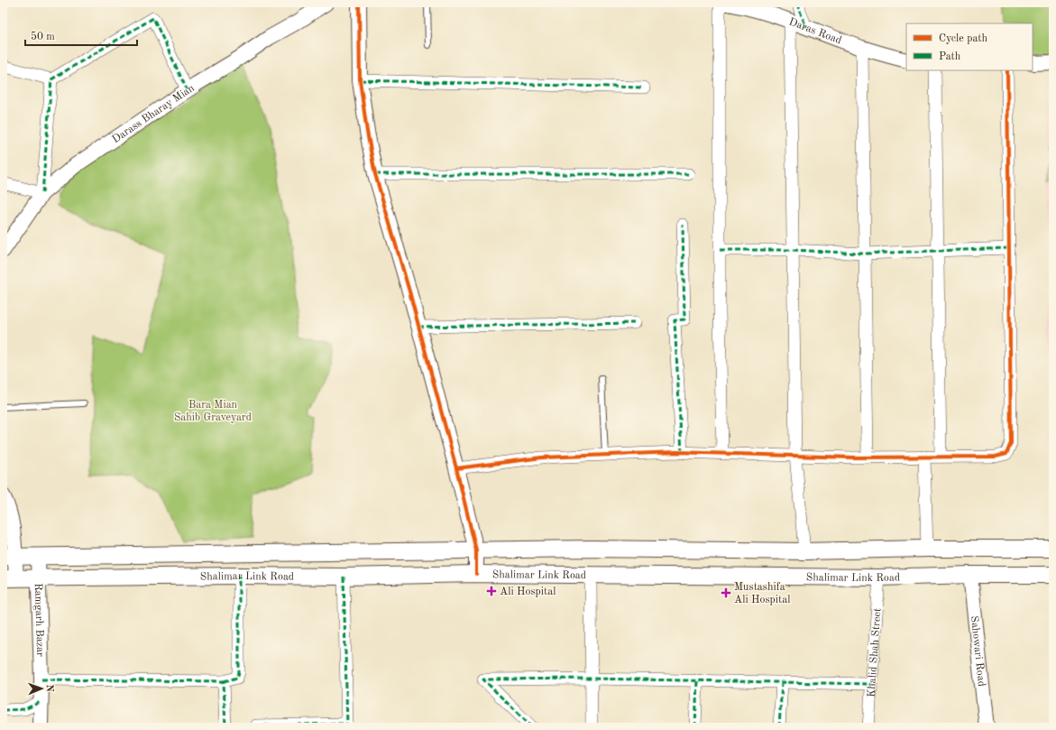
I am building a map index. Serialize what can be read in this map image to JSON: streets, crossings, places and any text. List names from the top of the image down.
{
  "streets": {
    "main road": ["Shalimar Link Road"],
    "street": [
      "Daras Road",
      "Darass Bharay Mian",
      "Ramgarh Bazar",
      "Sahowari Road",
      "Khalid Shah Street"
    ]
  },
  "crossings": [
    ["Shalimar Link Road", "Ramgarh Bazar"],
    ["Shalimar Link Road", "Sahowari Road"],
    ["Shalimar Link Road", "Khalid Shah Street"]
  ],
  "parks": ["Bara Mian Sahib Graveyard"],
  "places": {
    "health": ["Ali Hospital", "Mustashifa Ali Hospital"]
  },
  "legend": ["Cycle path", "Path"],
  "scale_bar": "50 m",
  "north": "right"
}
